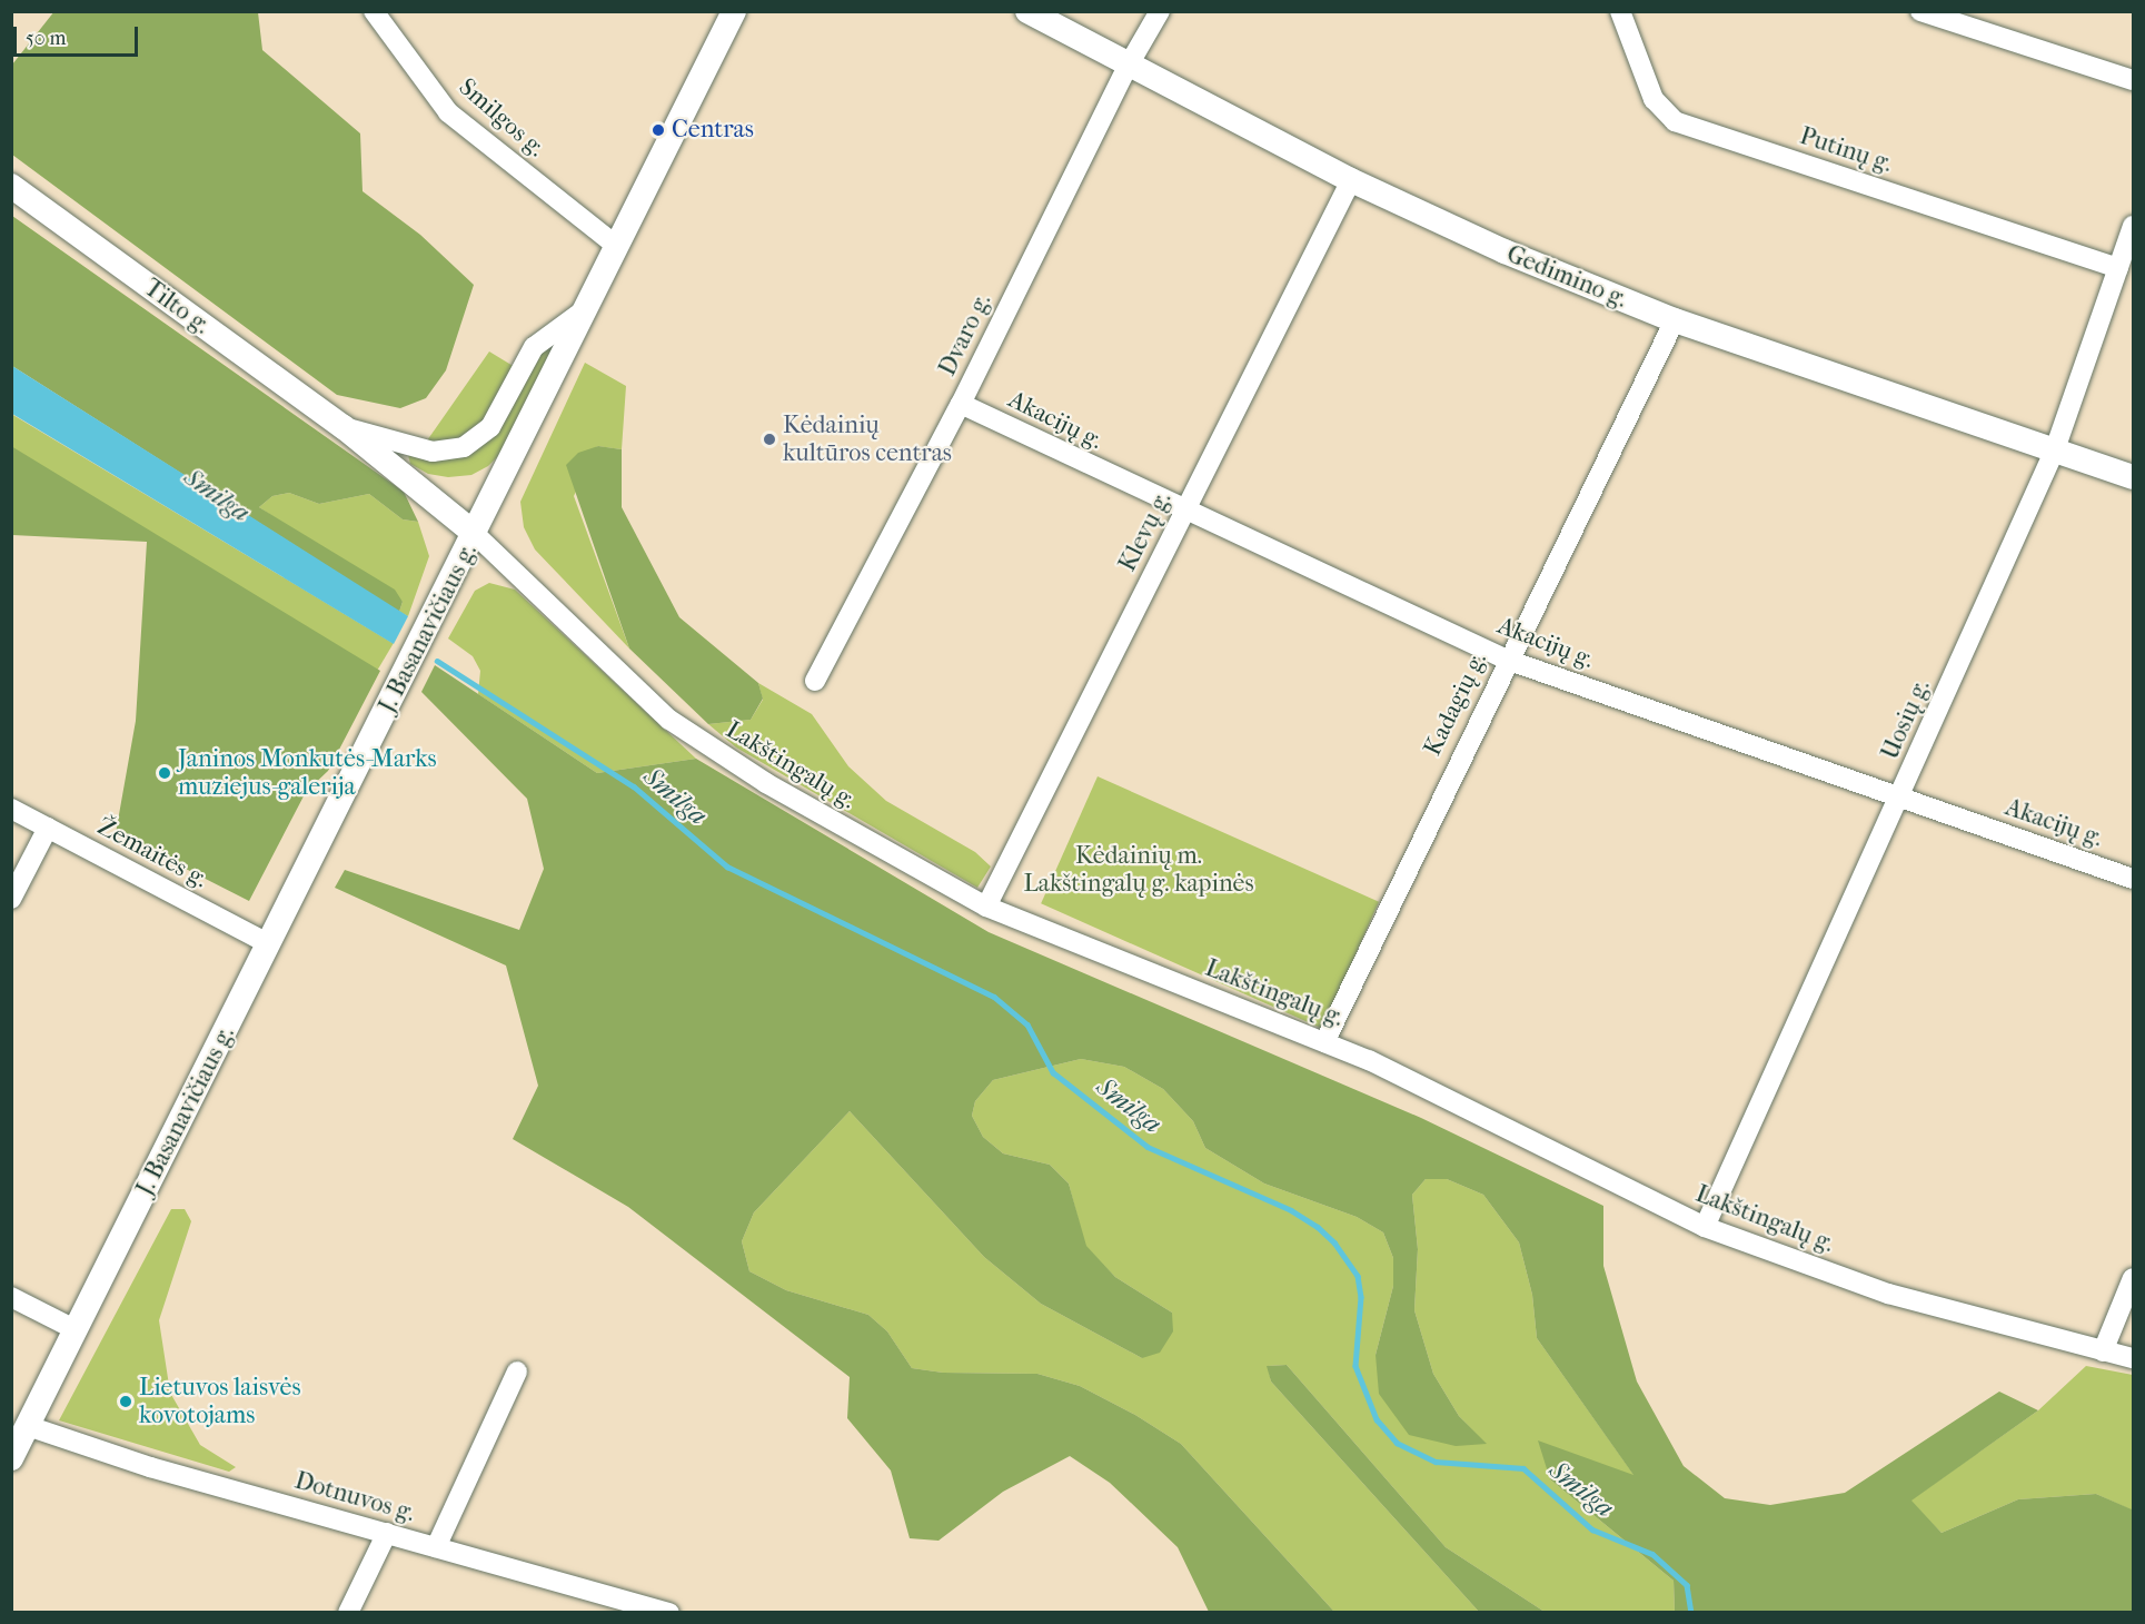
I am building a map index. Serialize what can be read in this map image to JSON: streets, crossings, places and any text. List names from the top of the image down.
{
  "streets": {
    "main road": ["Gedimino g.", "Tilto g.", "J. Basanavičiaus g."],
    "street": [
      "Smilgos g.",
      "Putinų g.",
      "Dvaro g.",
      "Akacijų g.",
      "Klevų g.",
      "Kadagių g.",
      "Uosių g.",
      "Lakštingalų g.",
      "Žemaitės g.",
      "Dotnuvos g."
    ]
  },
  "crossings": [
    ["Smilgos g.", "J. Basanavičiaus g."],
    ["Putinų g.", "Uosių g."],
    ["Gedimino g.", "Dvaro g."],
    ["Gedimino g.", "Klevų g."],
    ["Gedimino g.", "Kadagių g."],
    ["Gedimino g.", "Uosių g."],
    ["Tilto g.", "J. Basanavičiaus g."],
    ["Tilto g.", "Lakštingalų g."],
    ["Dvaro g.", "Akacijų g."],
    ["Akacijų g.", "Klevų g."],
    ["Akacijų g.", "Kadagių g."],
    ["Akacijų g.", "Uosių g."],
    ["Klevų g.", "Lakštingalų g."],
    ["J. Basanavičiaus g.", "Lakštingalų g."],
    ["J. Basanavičiaus g.", "Žemaitės g."],
    ["J. Basanavičiaus g.", "Dotnuvos g."],
    ["Kadagių g.", "Lakštingalų g."],
    ["Uosių g.", "Lakštingalų g."]
  ],
  "water": ["Smilga"],
  "parks": ["Kėdainių m. Lakštingalų g. kapinės"],
  "places": [
    "Centras",
    "Kėdainių kultūros centras",
    "Janinos Monkutės-Marks muziejus-galerija",
    "Lietuvos laisvės kovotojams"
  ],
  "scale_bar": "50 m"
}
